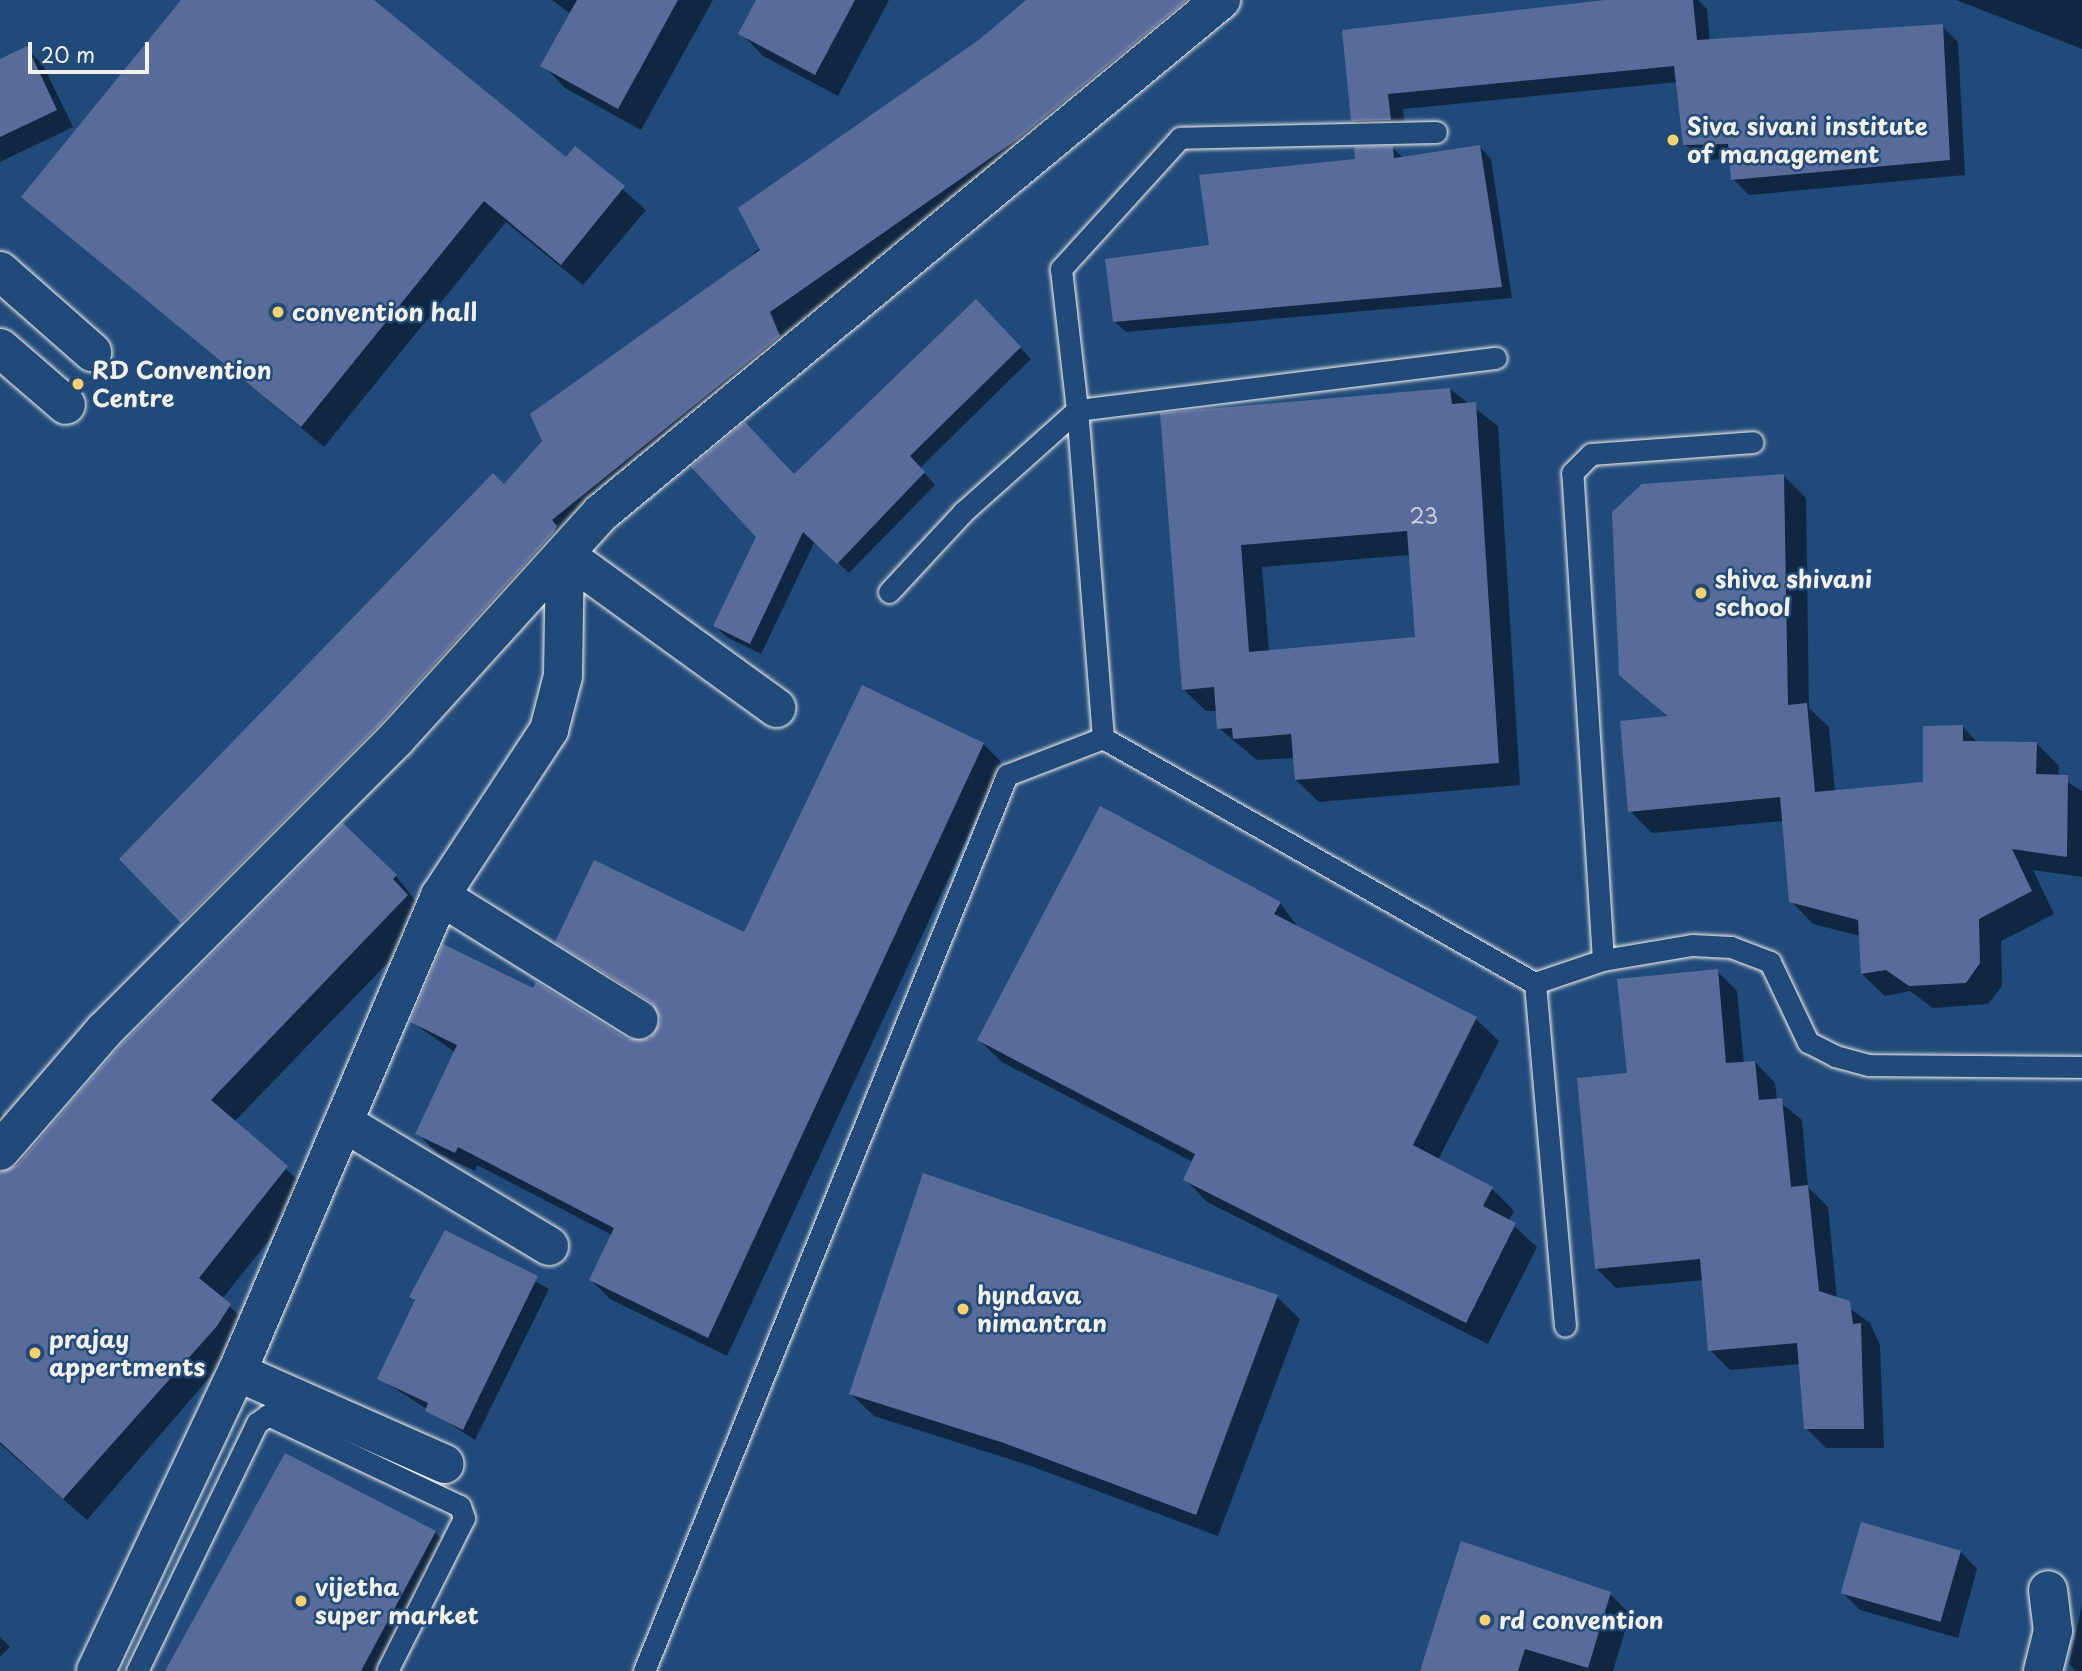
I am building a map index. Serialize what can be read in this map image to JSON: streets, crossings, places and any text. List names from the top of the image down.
{
  "places": [
    "Siva sivani institute of management",
    "convention hall",
    "RD Convention Centre",
    "shiva shivani school",
    "hyndava nimantran",
    "prajay appertments",
    "vijetha super market",
    "rd convention"
  ],
  "house_numbers": ["23"],
  "scale_bar": "20 m"
}
